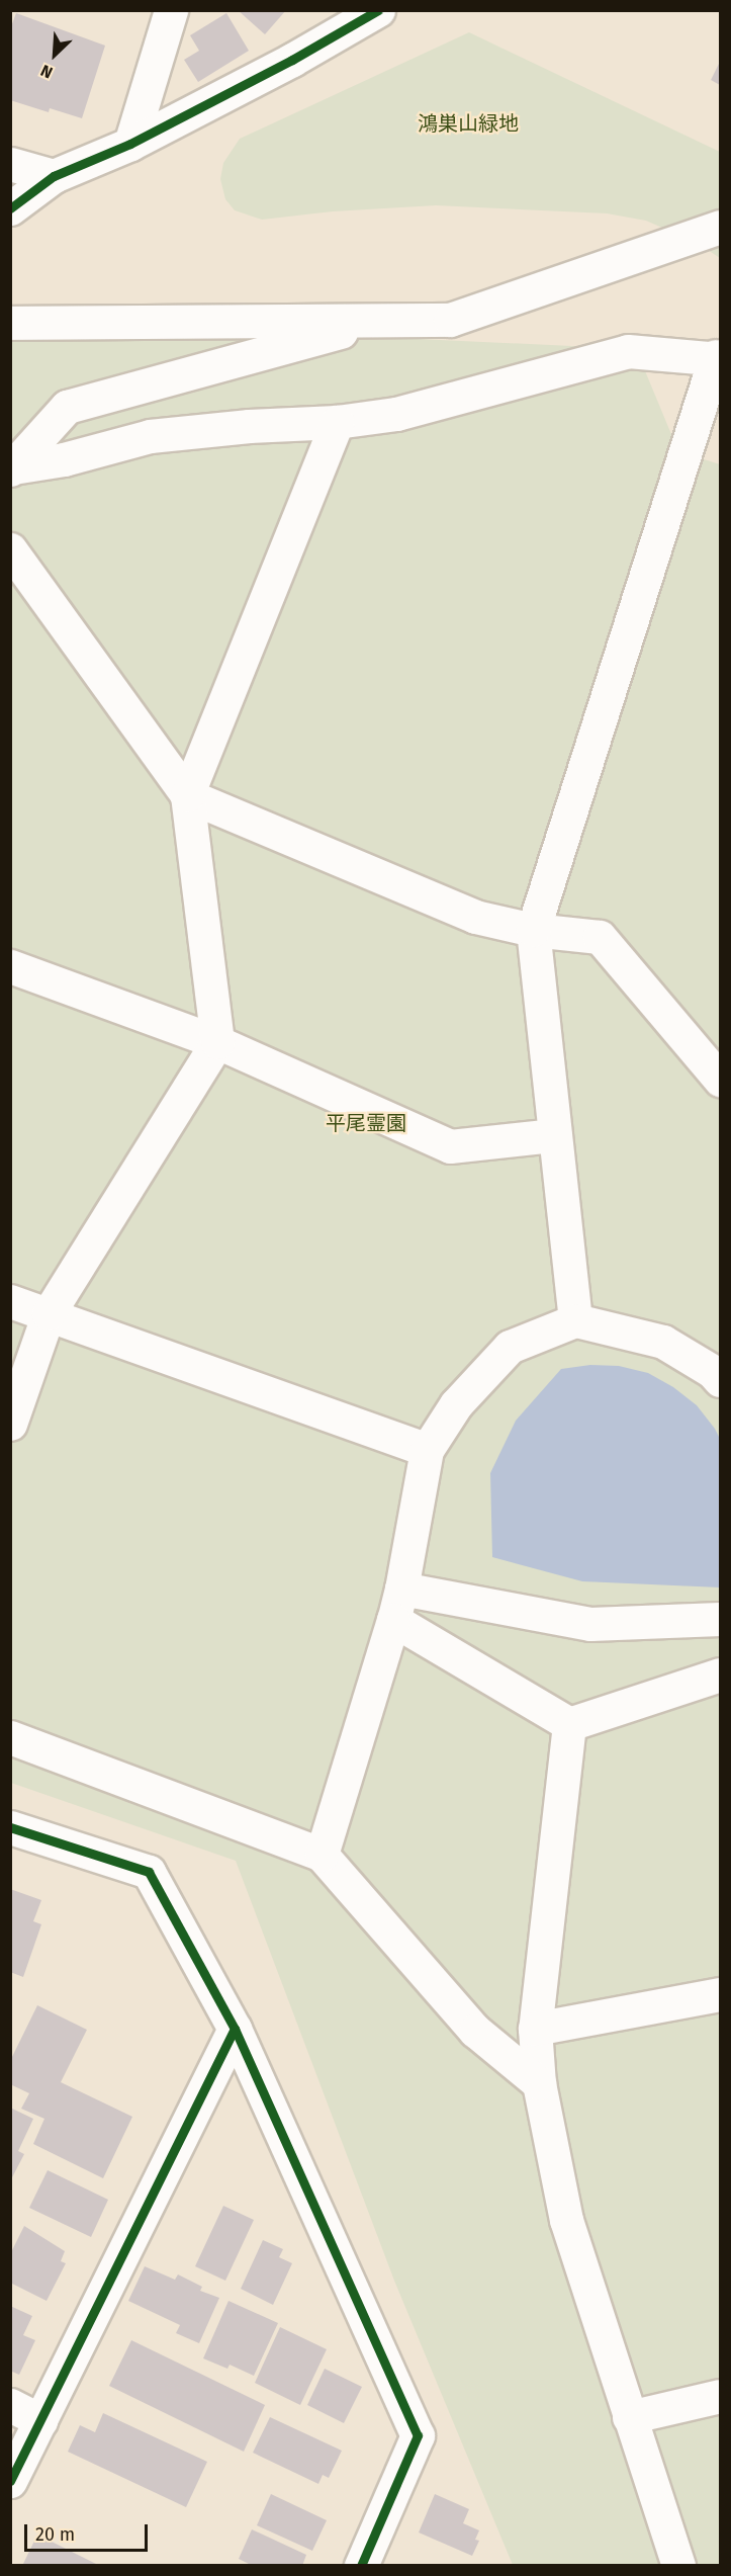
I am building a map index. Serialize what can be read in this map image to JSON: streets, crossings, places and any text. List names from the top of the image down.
{
  "parks": ["鴻巣山緑地", "平尾霊園"],
  "scale_bar": "20 m",
  "north": "bottom left"
}
